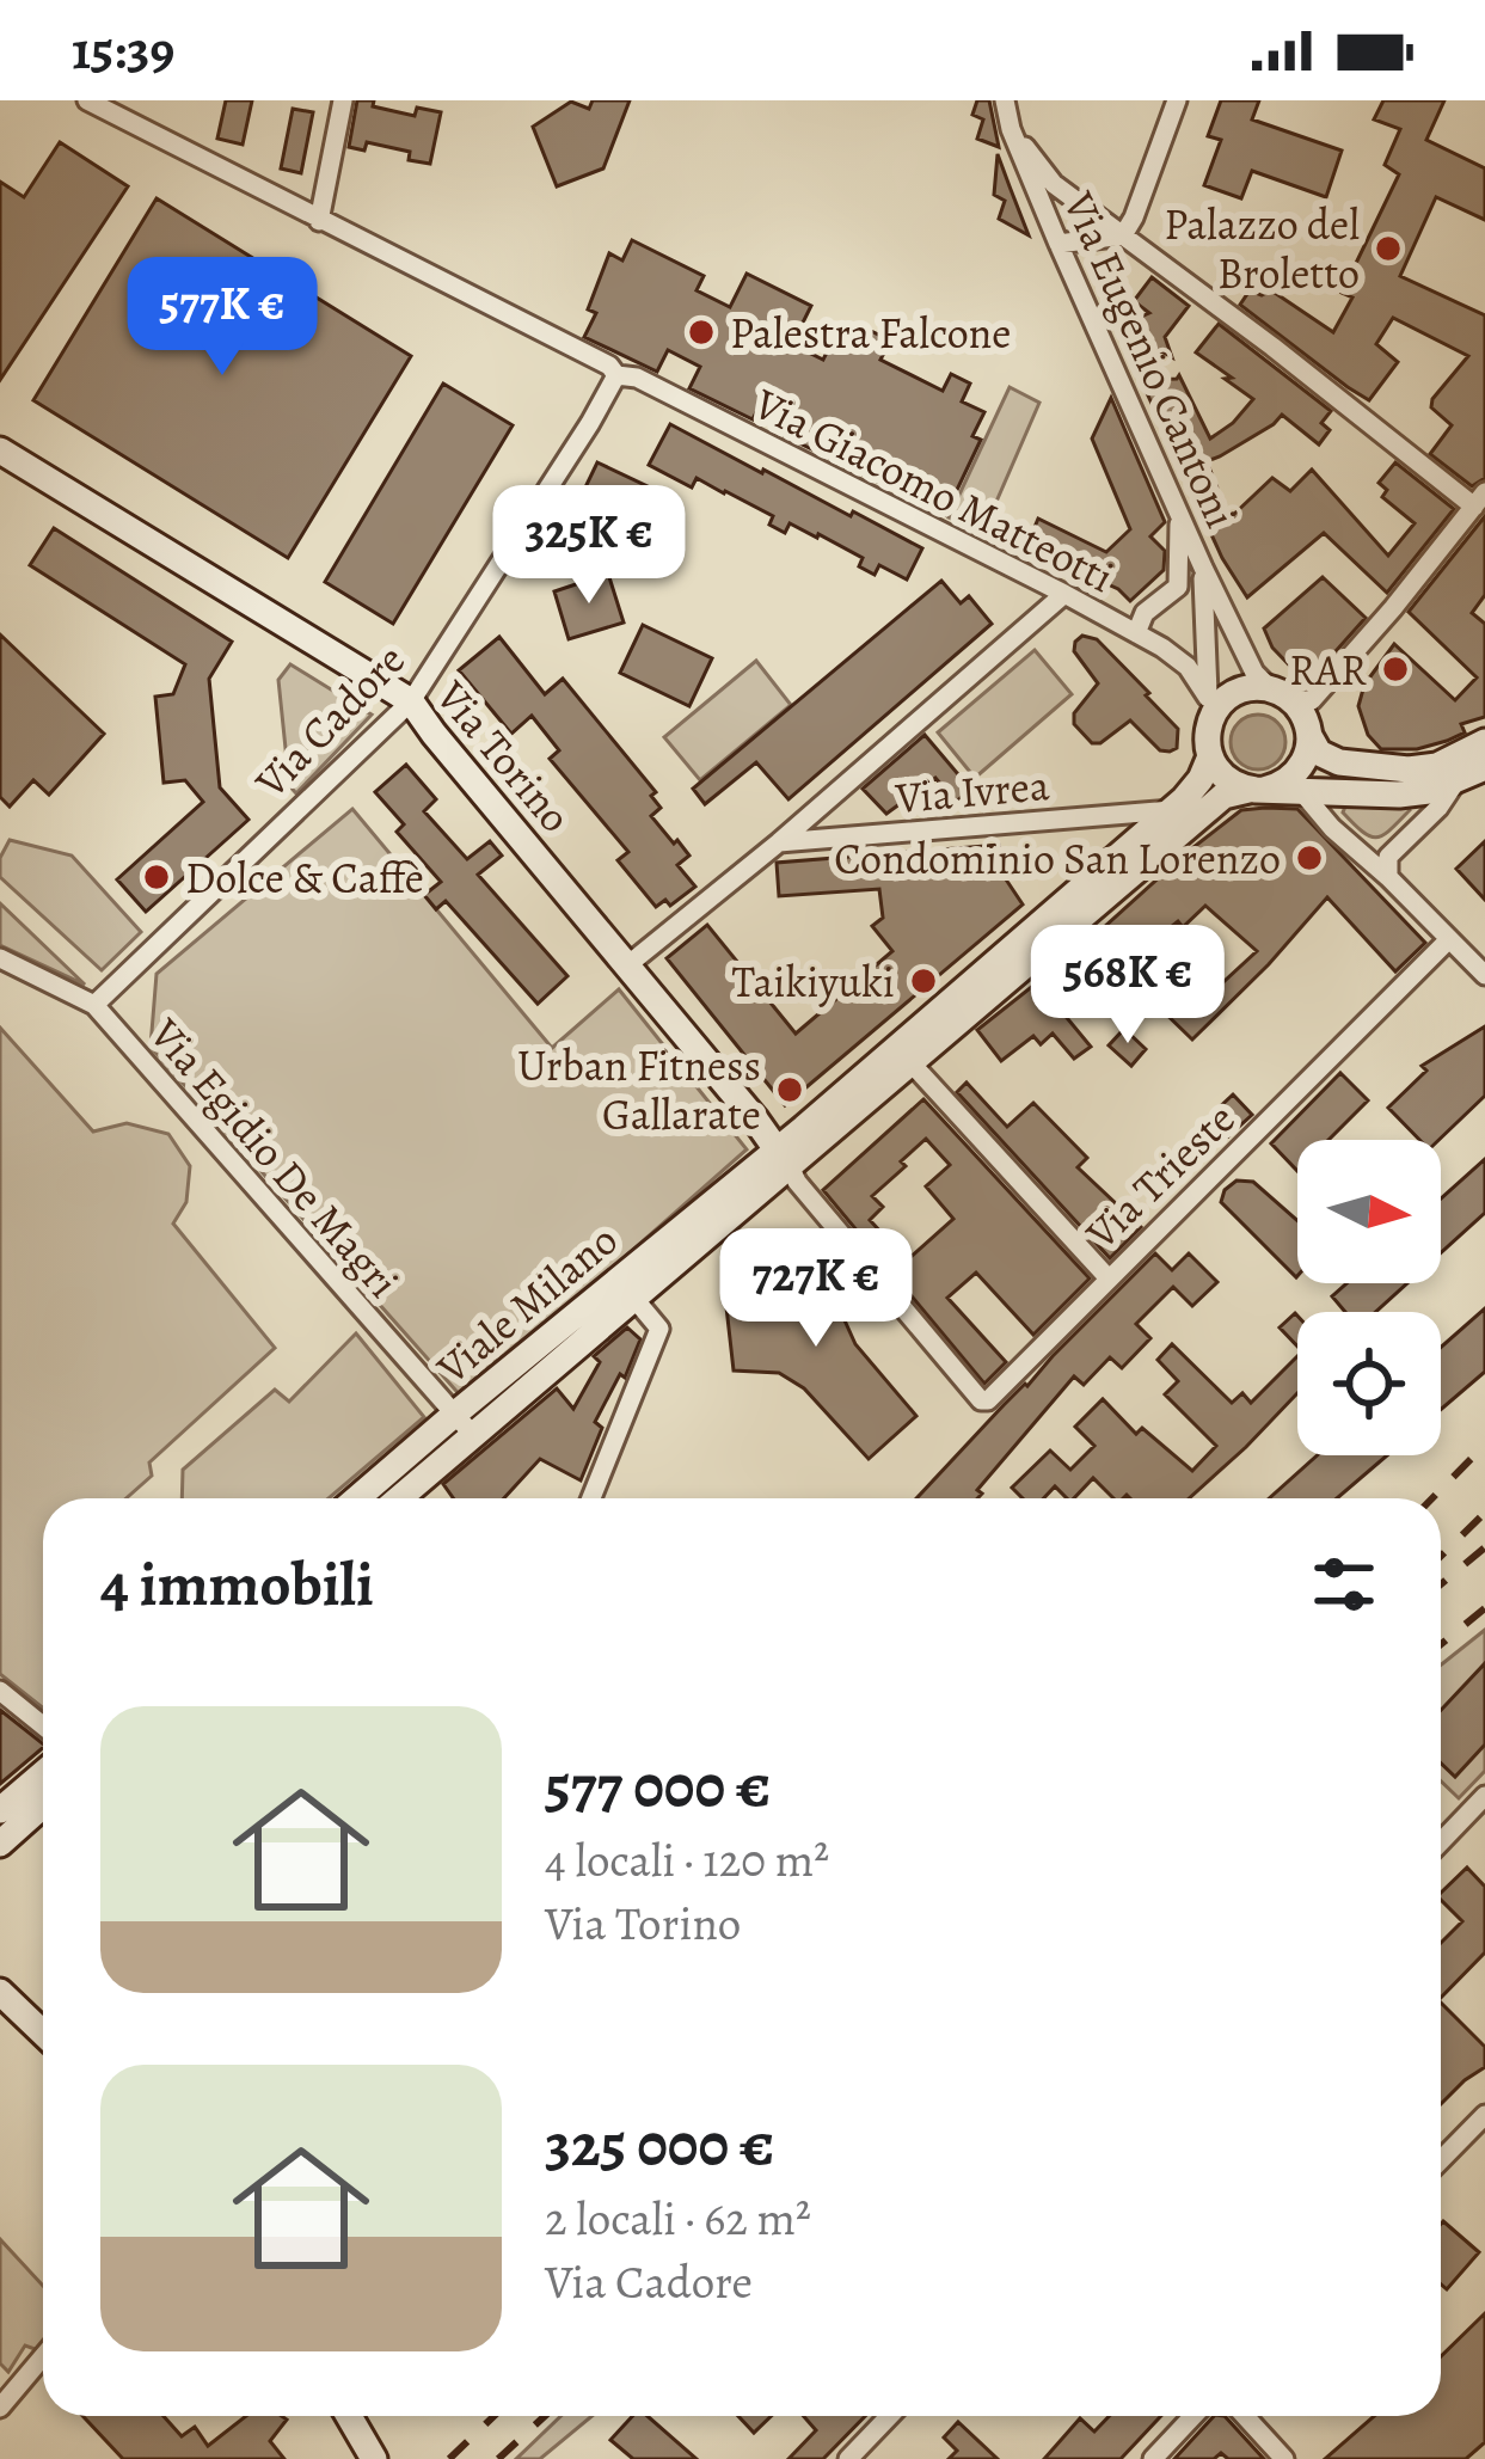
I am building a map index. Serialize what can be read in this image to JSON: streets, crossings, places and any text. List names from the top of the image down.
{
  "streets": {
    "street": [
      "Via Eugenio Cantoni",
      "Via Giacomo Matteotti",
      "Via Cadore",
      "Via Torino",
      "Via Ivrea",
      "Via Egidio De Magri",
      "Via Trieste",
      "Viale Milano"
    ]
  },
  "crossings": [
    ["Via Eugenio Cantoni", "Via Giacomo Matteotti"],
    ["Via Eugenio Cantoni", "Viale Milano"],
    ["Via Giacomo Matteotti", "Via Cadore"],
    ["Via Giacomo Matteotti", "Viale Milano"],
    ["Via Cadore", "Via Torino"],
    ["Via Cadore", "Via Egidio De Magri"],
    ["Via Torino", "Via Trieste"],
    ["Via Torino", "Viale Milano"],
    ["Via Ivrea", "Viale Milano"],
    ["Via Egidio De Magri", "Viale Milano"],
    ["Via Trieste", "Viale Milano"]
  ],
  "places": [
    "Palazzo del Broletto",
    "Palestra Falcone",
    "RAR",
    "Condominio San Lorenzo",
    "Dolce & Caffè",
    "Taikiyuki",
    "Urban Fitness Gallarate"
  ],
  "north": "right",
  "page": {
    "status": "15:39",
    "price": [
      "577K €",
      "325K €",
      "568K €",
      "727K €"
    ],
    "heading": "4 immobili",
    "list": [
      {
        "name": "577 000 €",
        "note": "4 locali · 120 m² · Via Torino"
      },
      {
        "name": "325 000 €",
        "note": "2 locali · 62 m² · Via Cadore"
      }
    ]
  }
}
